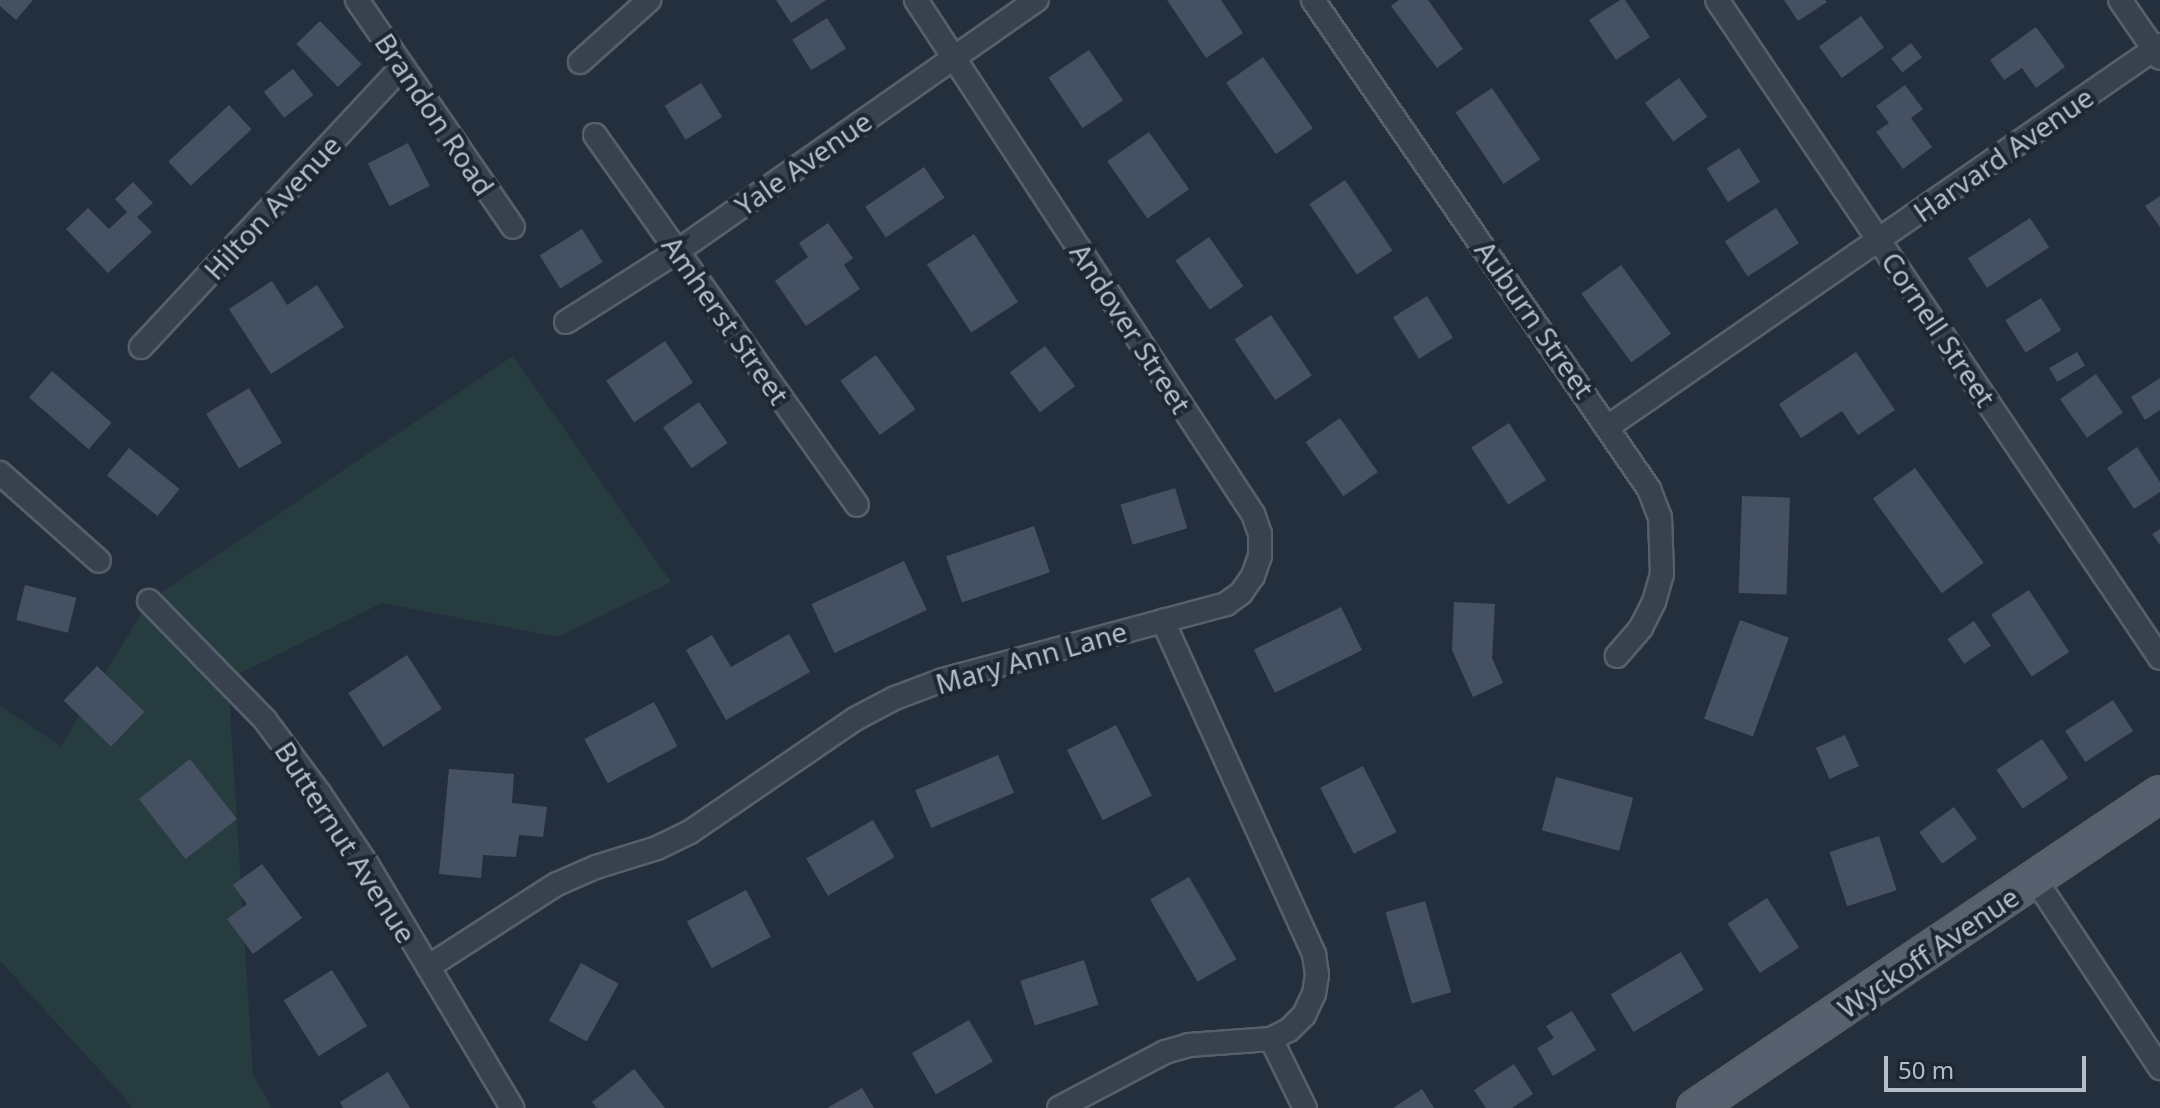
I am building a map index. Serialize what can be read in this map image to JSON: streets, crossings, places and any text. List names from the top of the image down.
{
  "streets": {
    "main road": ["Wyckoff Avenue"],
    "street": [
      "Brandon Road",
      "Harvard Avenue",
      "Yale Avenue",
      "Hilton Avenue",
      "Auburn Street",
      "Amherst Street",
      "Andover Street",
      "Cornell Street",
      "Mary Ann Lane",
      "Butternut Avenue"
    ]
  },
  "crossings": [
    ["Brandon Road", "Hilton Avenue"],
    ["Harvard Avenue", "Auburn Street"],
    ["Harvard Avenue", "Cornell Street"],
    ["Yale Avenue", "Amherst Street"],
    ["Yale Avenue", "Andover Street"],
    ["Andover Street", "Mary Ann Lane"],
    ["Mary Ann Lane", "Butternut Avenue"]
  ],
  "scale_bar": "50 m"
}
